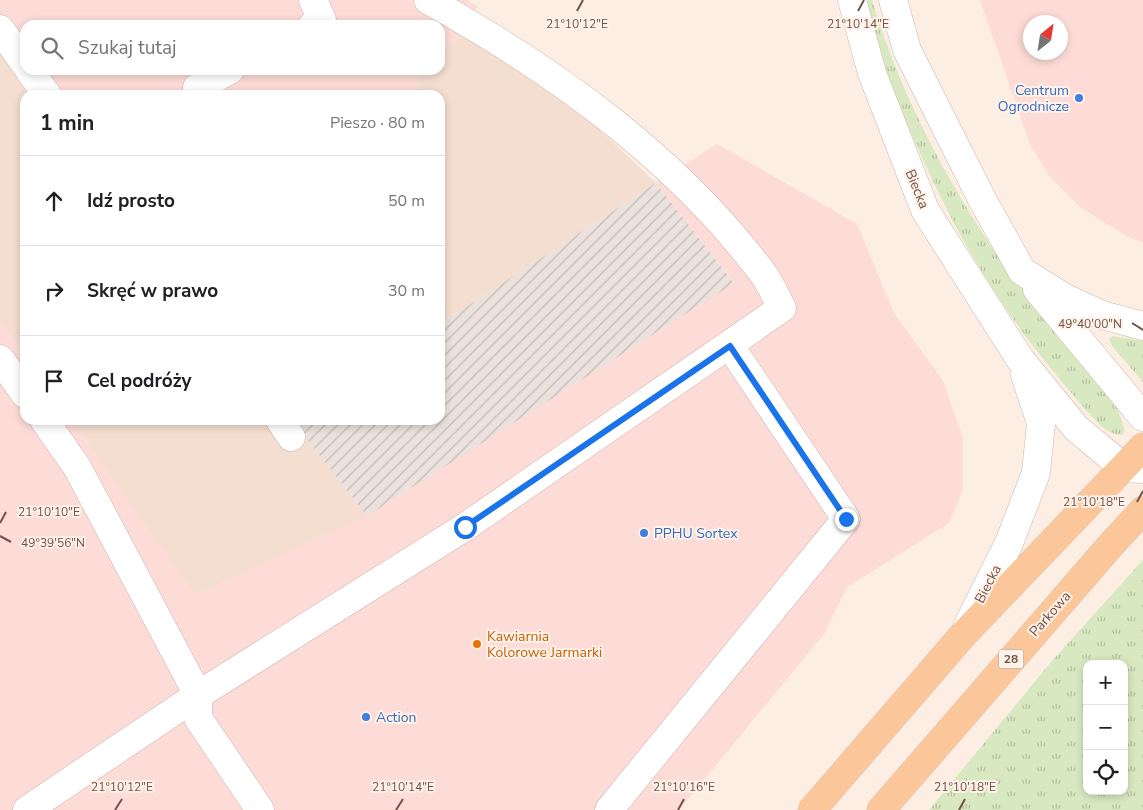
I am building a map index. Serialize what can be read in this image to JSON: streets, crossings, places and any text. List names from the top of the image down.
{
  "streets": {
    "main road": ["Parkowa", "28"],
    "street": ["Biecka"]
  },
  "places": [
    "Centrum Ogrodnicze",
    "PPHU Sortex",
    "Kawiarnia Kolorowe Jarmarki",
    "Action"
  ],
  "north": "top right",
  "page": {
    "search": "Szukaj tutaj",
    "heading": ["1 min", "Pieszo · 80 m"],
    "list": [
      ["Idź prosto", "50 m"],
      ["Skręć w prawo", "30 m"],
      "Cel podróży"
    ],
    "map_buttons": ["+", "−"]
  },
  "coordinates": [
    "21°10'12\"E",
    "21°10'14\"E",
    "49°40'00\"N",
    "21°10'18\"E",
    "21°10'10\"E",
    "49°39'56\"N",
    "21°10'16\"E"
  ]
}
